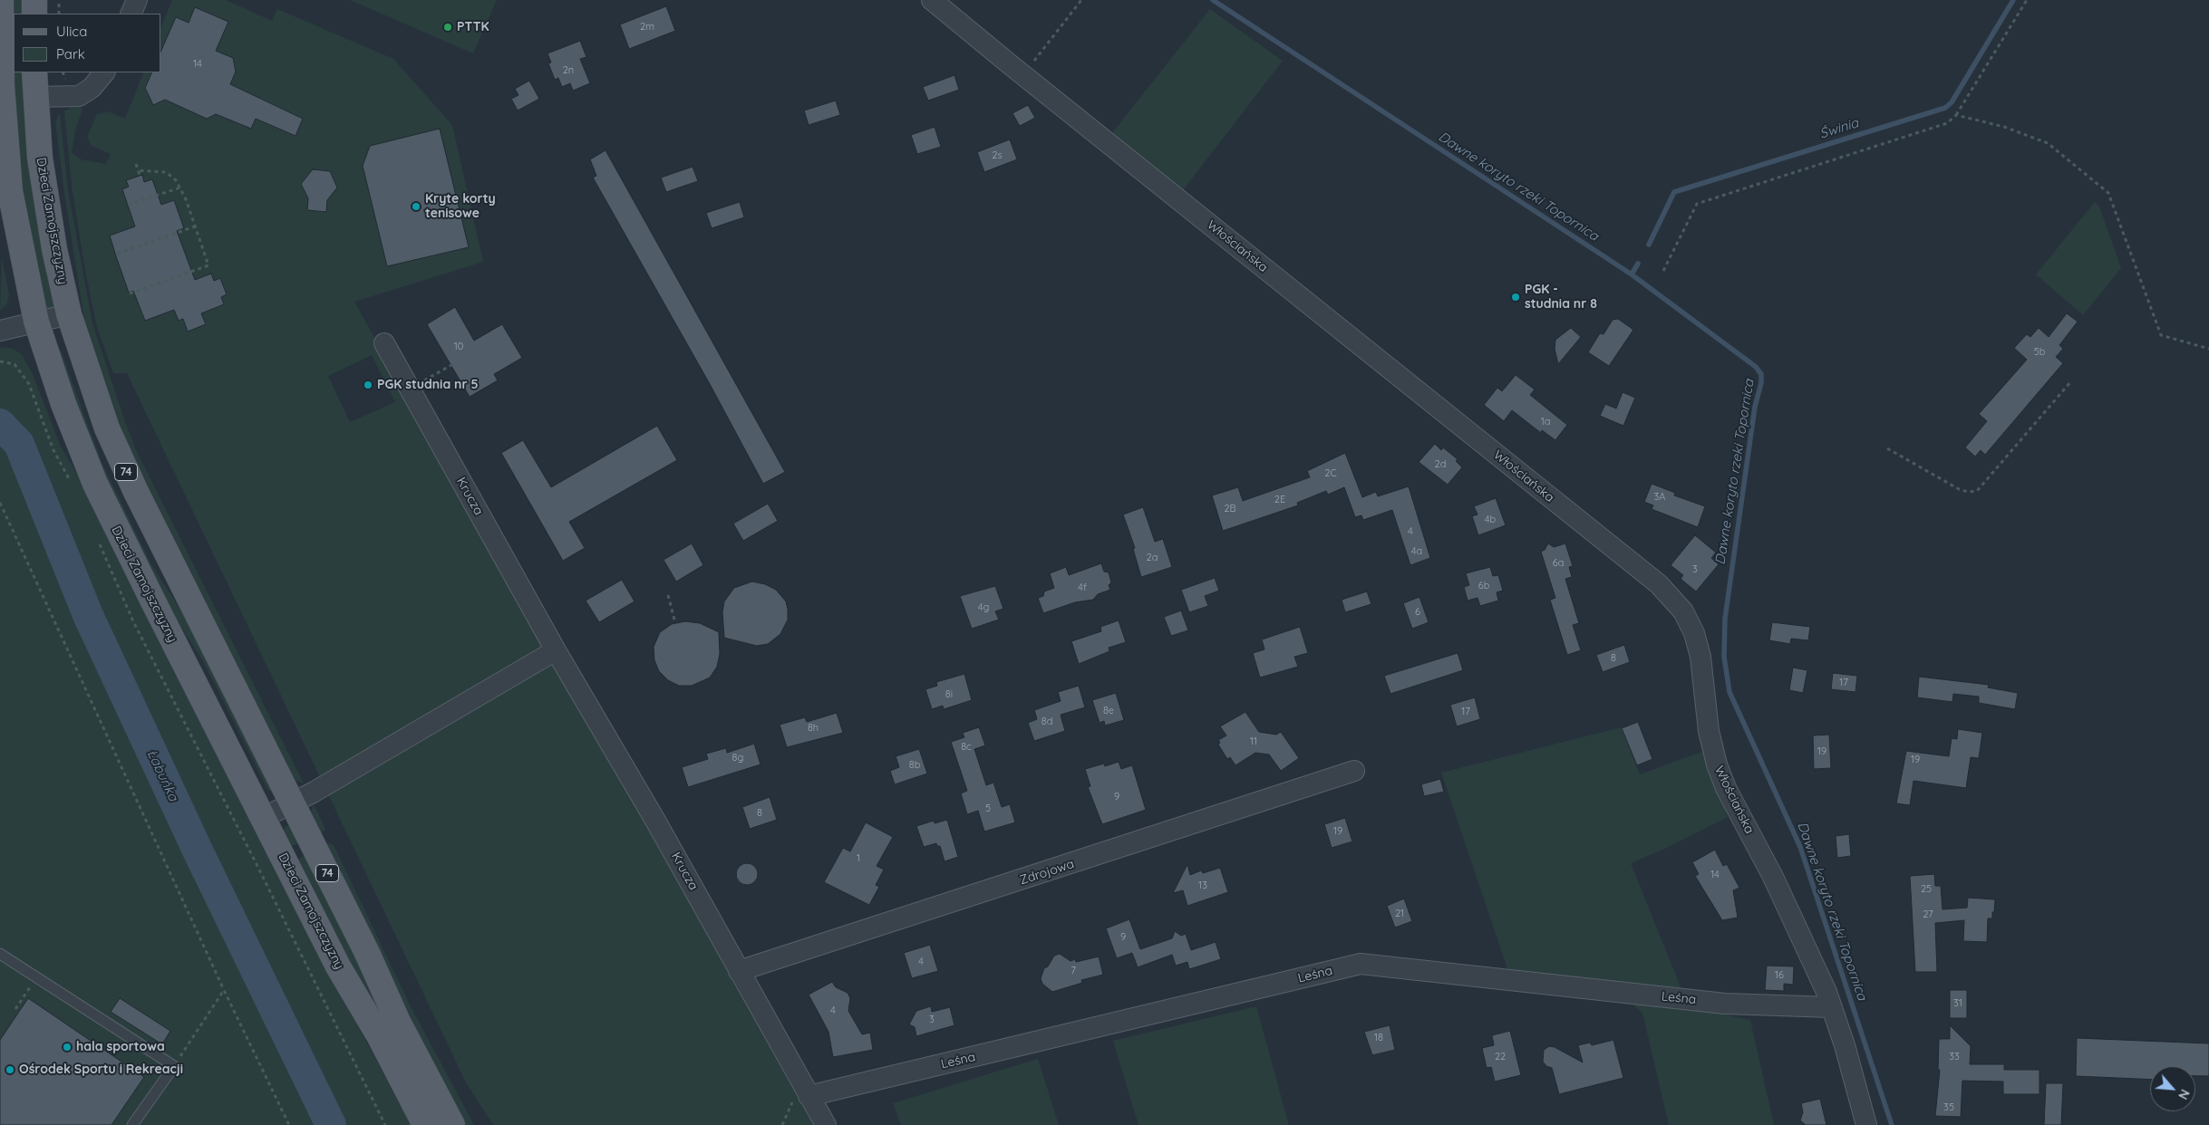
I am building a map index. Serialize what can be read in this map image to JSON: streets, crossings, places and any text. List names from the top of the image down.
{
  "streets": {
    "main road": ["Dzieci Zamojszczyzny", "74"],
    "street": [
      "Włościańska",
      "Krucza",
      "Zdrojowa",
      "Leśna"
    ]
  },
  "crossings": [
    ["Włościańska", "Leśna"],
    ["Krucza", "Zdrojowa"],
    ["Krucza", "Leśna"]
  ],
  "water": ["Świnia", "Dawne koryto rzeki Topornica", "Łabuńka"],
  "places": [
    "PTTK",
    "Kryte korty tenisowe",
    "PGK - studnia nr 8",
    "PGK studnia nr 5",
    "hala sportowa",
    "Ośrodek Sportu i Rekreacji"
  ],
  "house_numbers": [
    "2m",
    "14",
    "2n",
    "2s",
    "10",
    "5b",
    "1a",
    "2d",
    "2C",
    "3A",
    "2E",
    "2B",
    "4b",
    "4",
    "4a",
    "2a",
    "6a",
    "3",
    "6b",
    "4f",
    "4g",
    "6",
    "8",
    "17",
    "8i",
    "8e",
    "17",
    "8d",
    "8h",
    "11",
    "8c",
    "19",
    "8g",
    "19",
    "8b",
    "9",
    "5",
    "8",
    "19",
    "1",
    "14",
    "13",
    "25",
    "21",
    "27",
    "9",
    "4",
    "7",
    "16",
    "31",
    "4",
    "3",
    "18",
    "22",
    "33",
    "35"
  ],
  "legend": ["Ulica", "Park"],
  "north": "bottom right"
}
